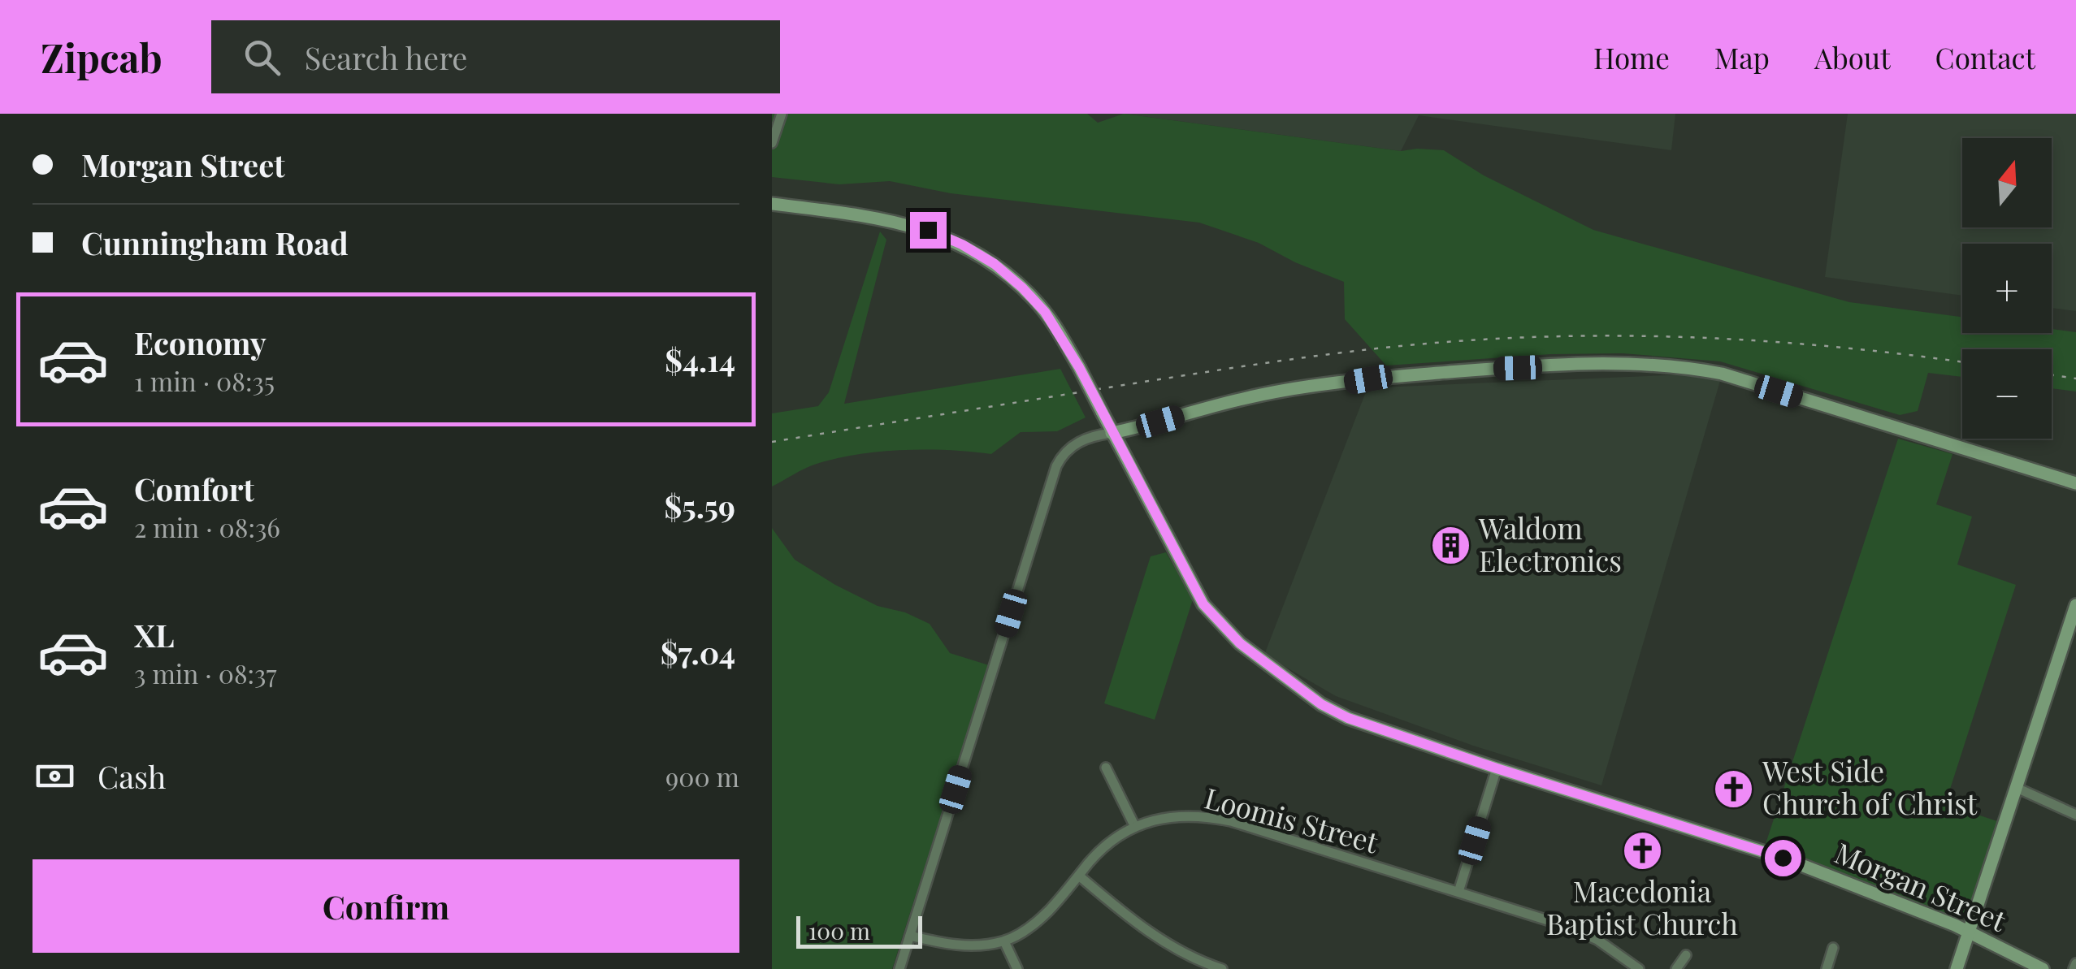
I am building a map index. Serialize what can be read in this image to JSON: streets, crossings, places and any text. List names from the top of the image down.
{
  "streets": {
    "main road": ["Morgan Street"],
    "street": ["Loomis Street"]
  },
  "places": {
    "building": ["Waldom Electronics"],
    "church": ["West Side Church of Christ", "Macedonia Baptist Church"]
  },
  "scale_bar": "100 m",
  "north": "top",
  "page": {
    "header": "Zipcab",
    "search": "Search here",
    "nav": [
      "Home",
      "Map",
      "About",
      "Contact"
    ],
    "banner": ["Morgan Street", "Cunningham Road"],
    "map_buttons": ["+", "−"],
    "list": [
      {
        "name": "Economy",
        "note": "1 min · 08:35",
        "value": "$4.14"
      },
      {
        "name": "Comfort",
        "note": "2 min · 08:36",
        "value": "$5.59"
      },
      {
        "name": "XL",
        "note": "3 min · 08:37",
        "value": "$7.04"
      }
    ],
    "pay": ["Cash", "900 m"],
    "buttons": "Confirm",
    "scale": "100 m"
  }
}
